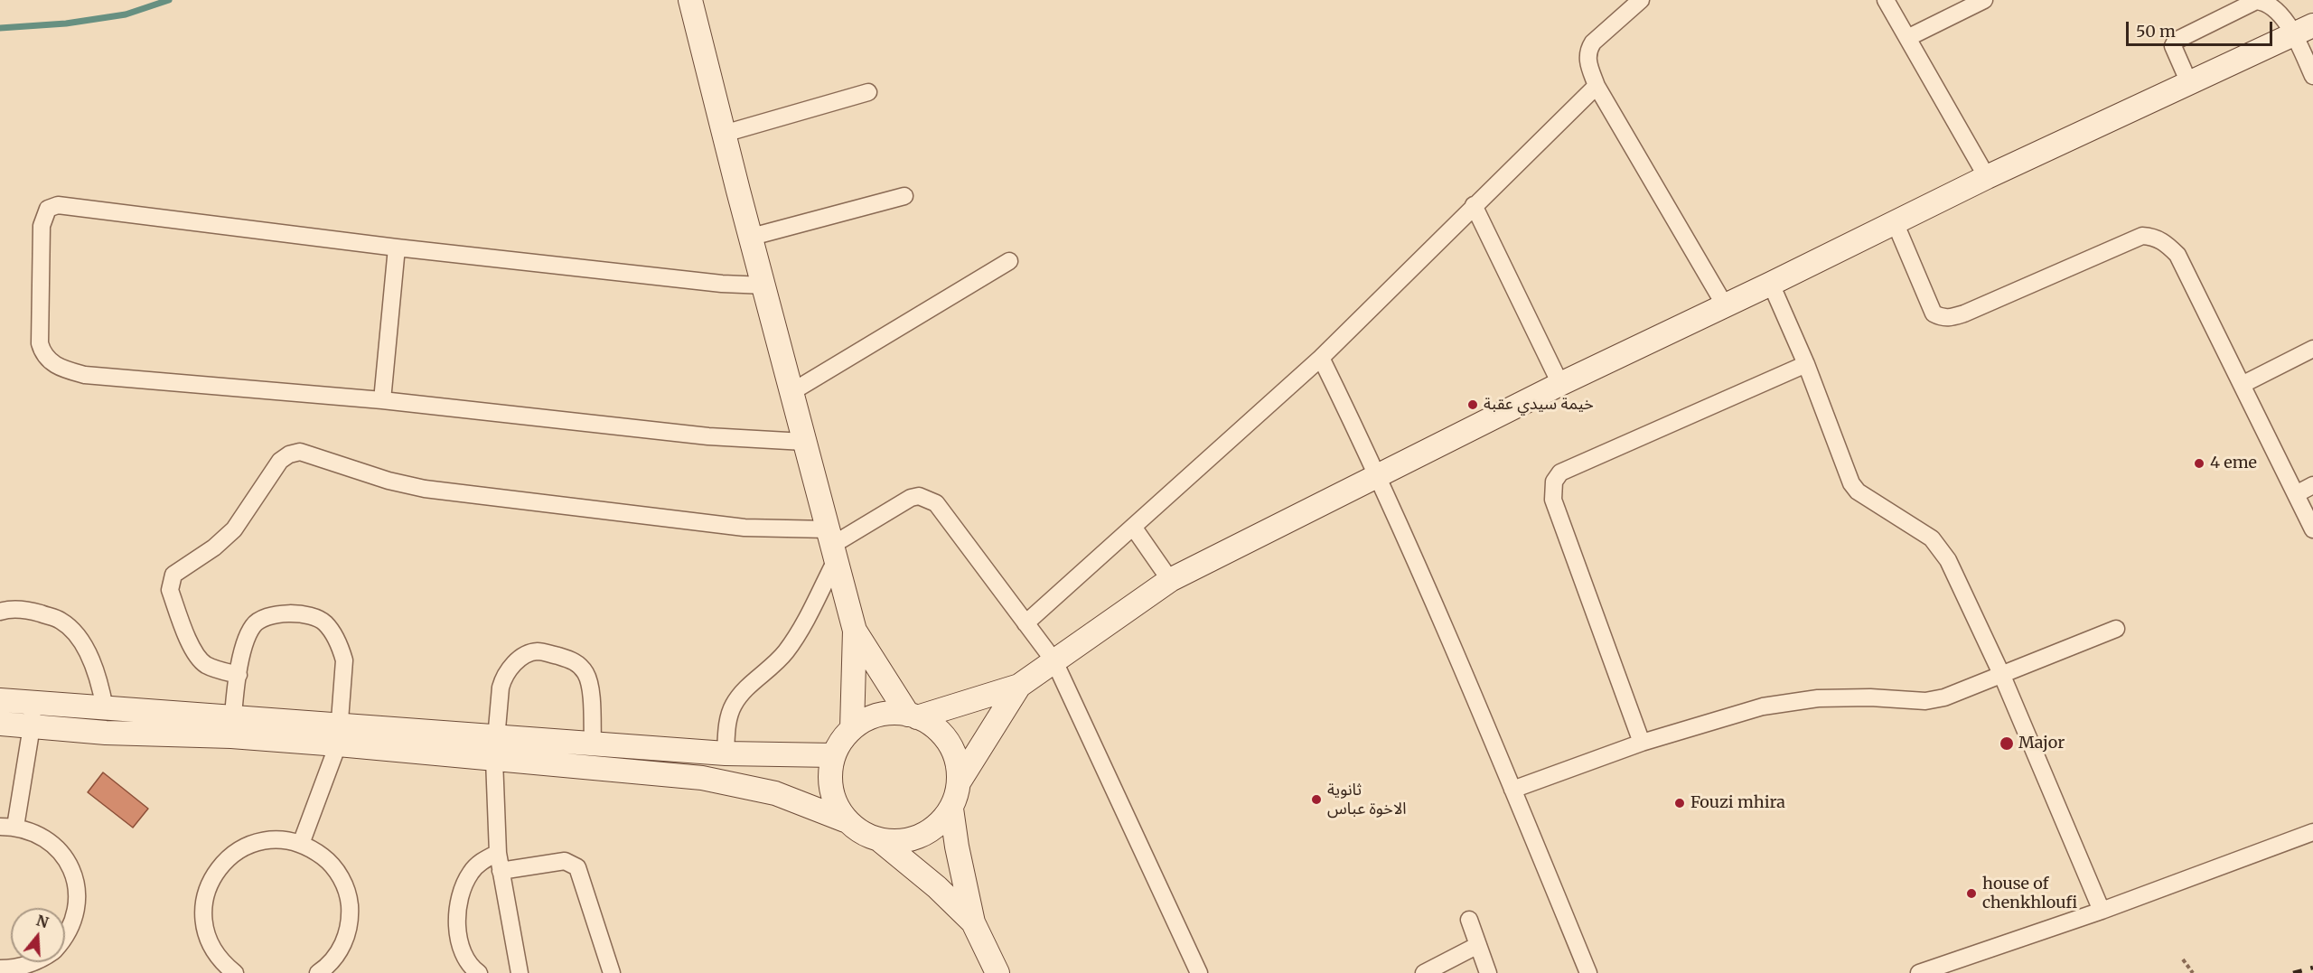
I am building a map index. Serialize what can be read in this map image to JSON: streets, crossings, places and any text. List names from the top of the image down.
{
  "places": [
    "خيمة سيدي عقبة",
    "4 eme",
    "Major",
    "ثانوية الاخوة عباس",
    "Fouzi mhira",
    "house of chenkhloufi"
  ],
  "scale_bar": "50 m",
  "north": "top"
}
